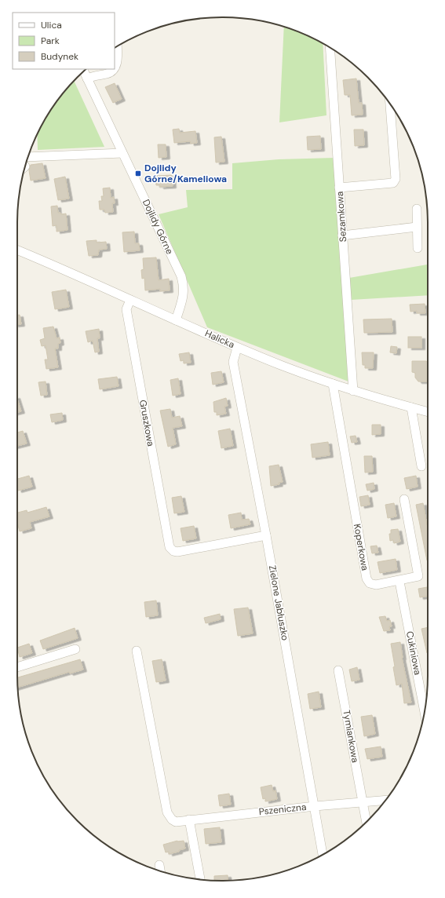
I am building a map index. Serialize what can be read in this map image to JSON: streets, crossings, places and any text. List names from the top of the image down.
{
  "streets": {
    "street": [
      "Sezamkowa",
      "Dojlidy Górne",
      "Halicka",
      "Gruszkowa",
      "Koperkowa",
      "Zielone Jabłuszko",
      "Cukiniowa",
      "Tymiankowa",
      "Pszeniczna"
    ]
  },
  "crossings": [
    ["Sezamkowa", "Halicka"],
    ["Dojlidy Górne", "Halicka"],
    ["Halicka", "Gruszkowa"],
    ["Halicka", "Koperkowa"],
    ["Halicka", "Zielone Jabłuszko"],
    ["Gruszkowa", "Zielone Jabłuszko"],
    ["Koperkowa", "Cukiniowa"],
    ["Zielone Jabłuszko", "Pszeniczna"],
    ["Tymiankowa", "Pszeniczna"]
  ],
  "places": {
    "transit": ["Dojlidy Górne/Kameliowa"]
  },
  "legend": ["Ulica", "Park", "Budynek"]
}
